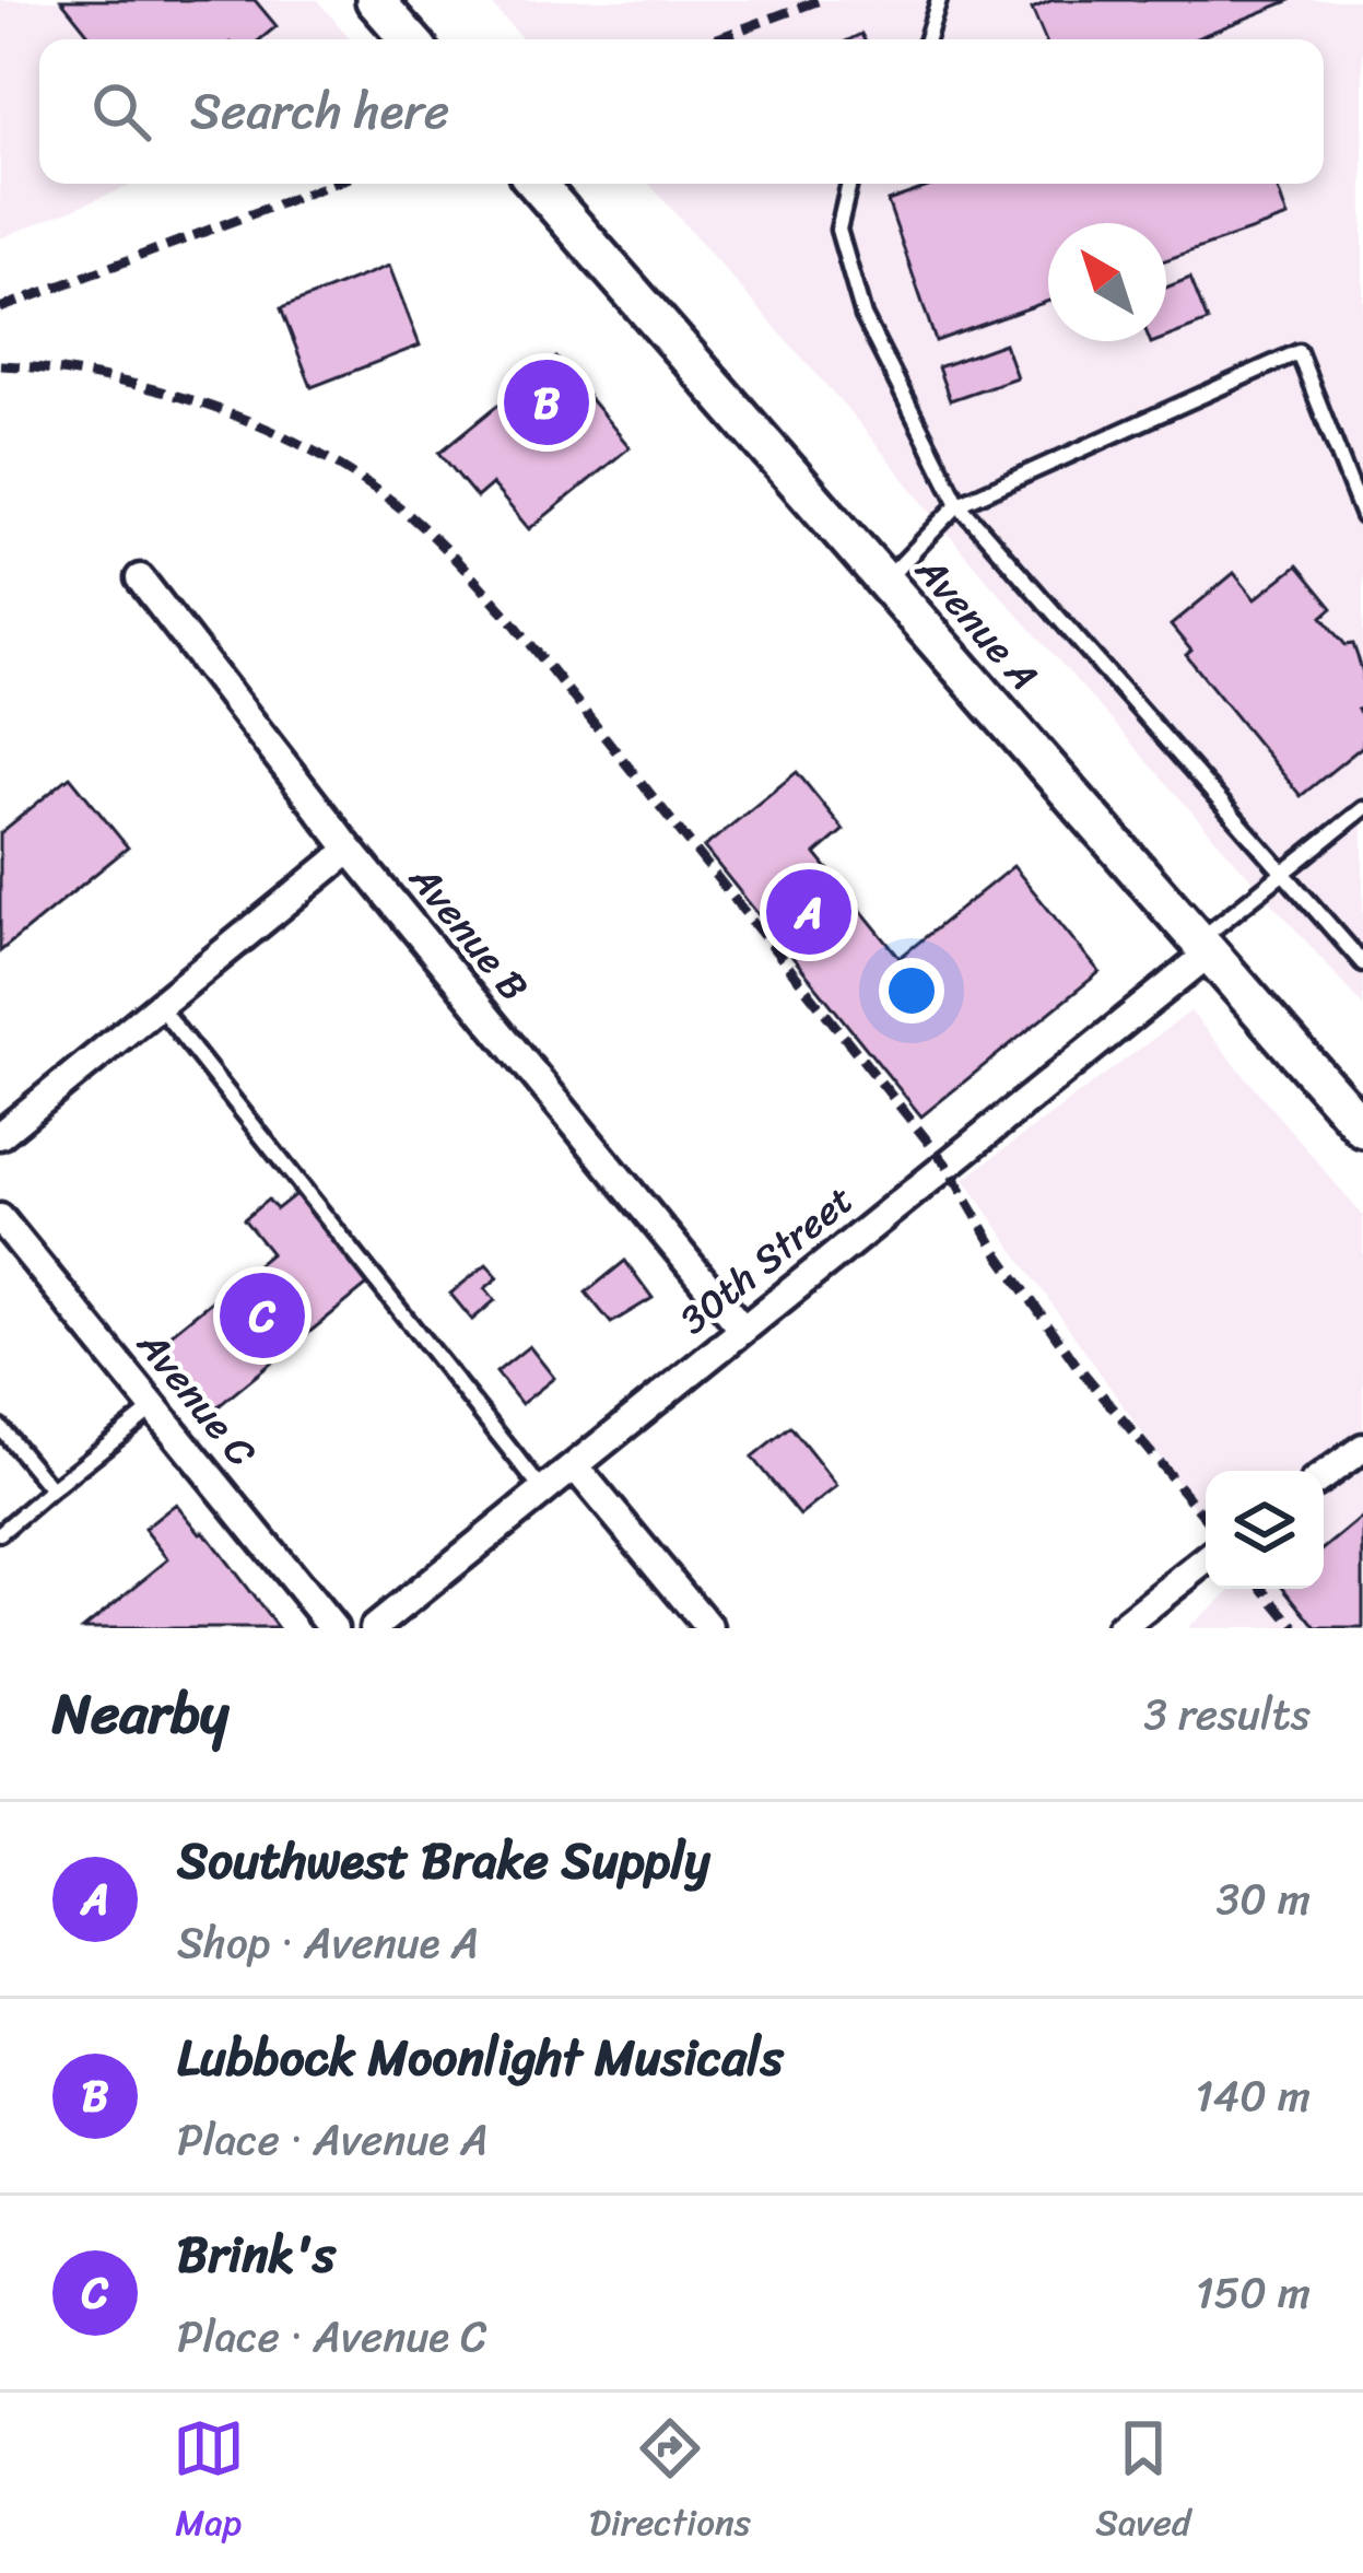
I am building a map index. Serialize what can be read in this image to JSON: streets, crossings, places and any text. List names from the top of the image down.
{
  "streets": {
    "main road": ["Avenue A"],
    "street": ["Avenue B", "30th Street", "Avenue C"]
  },
  "crossings": [
    ["Avenue A", "30th Street"],
    ["Avenue B", "30th Street"]
  ],
  "north": "top left",
  "page": {
    "search": "Search here",
    "pins": ["B", "A", "C"],
    "heading": ["Nearby", "3 results"],
    "list": [
      {
        "mark": "A",
        "name": "Southwest Brake Supply",
        "note": "Shop · Avenue A",
        "value": "30 m"
      },
      {
        "mark": "B",
        "name": "Lubbock Moonlight Musicals",
        "note": "Place · Avenue A",
        "value": "140 m"
      },
      {
        "mark": "C",
        "name": "Brink's",
        "note": "Place · Avenue C",
        "value": "150 m"
      }
    ],
    "nav": ["Map", "Directions", "Saved"]
  }
}
